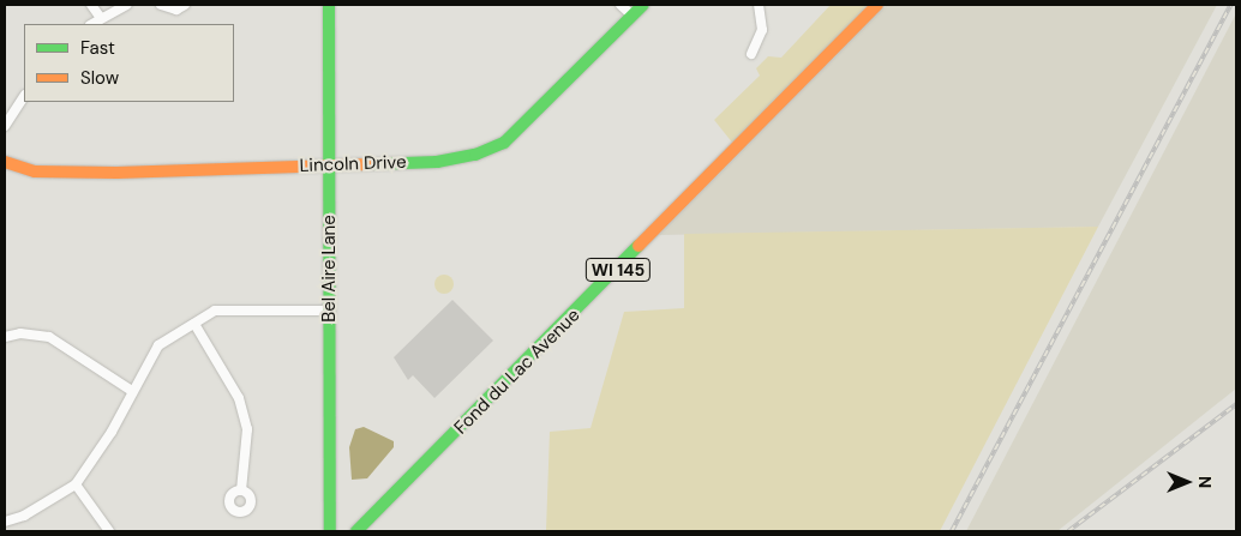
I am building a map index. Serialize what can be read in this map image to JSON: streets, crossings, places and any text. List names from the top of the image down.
{
  "streets": {
    "street": [
      "Lincoln Drive",
      "Bel Aire Lane",
      "WI 145",
      "Fond du Lac Avenue"
    ]
  },
  "crossings": [
    ["Lincoln Drive", "Bel Aire Lane"]
  ],
  "legend": ["Fast", "Slow"],
  "north": "right"
}
